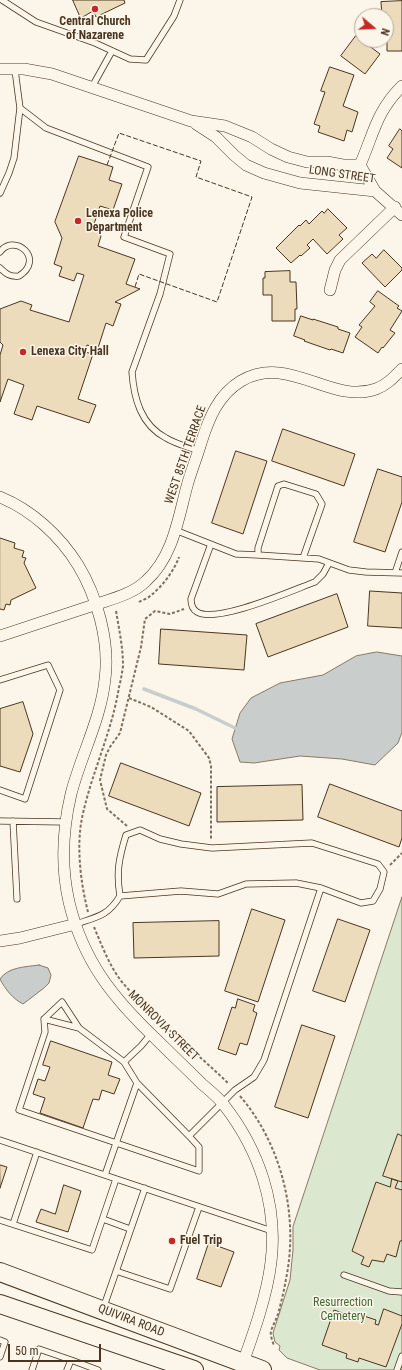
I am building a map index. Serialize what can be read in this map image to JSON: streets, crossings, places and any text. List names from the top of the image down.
{
  "streets": {
    "main road": ["QUIVIRA ROAD"],
    "street": ["LONG STREET", "WEST 85TH TERRACE", "MONROVIA STREET"]
  },
  "crossings": [
    ["WEST 85TH TERRACE", "MONROVIA STREET"],
    ["MONROVIA STREET", "QUIVIRA ROAD"]
  ],
  "parks": ["Resurrection Cemetery"],
  "places": [
    "Central Church of Nazarene",
    "Lenexa Police Department",
    "Lenexa City Hall",
    "Fuel Trip"
  ],
  "scale_bar": "50 m",
  "north": "right"
}
